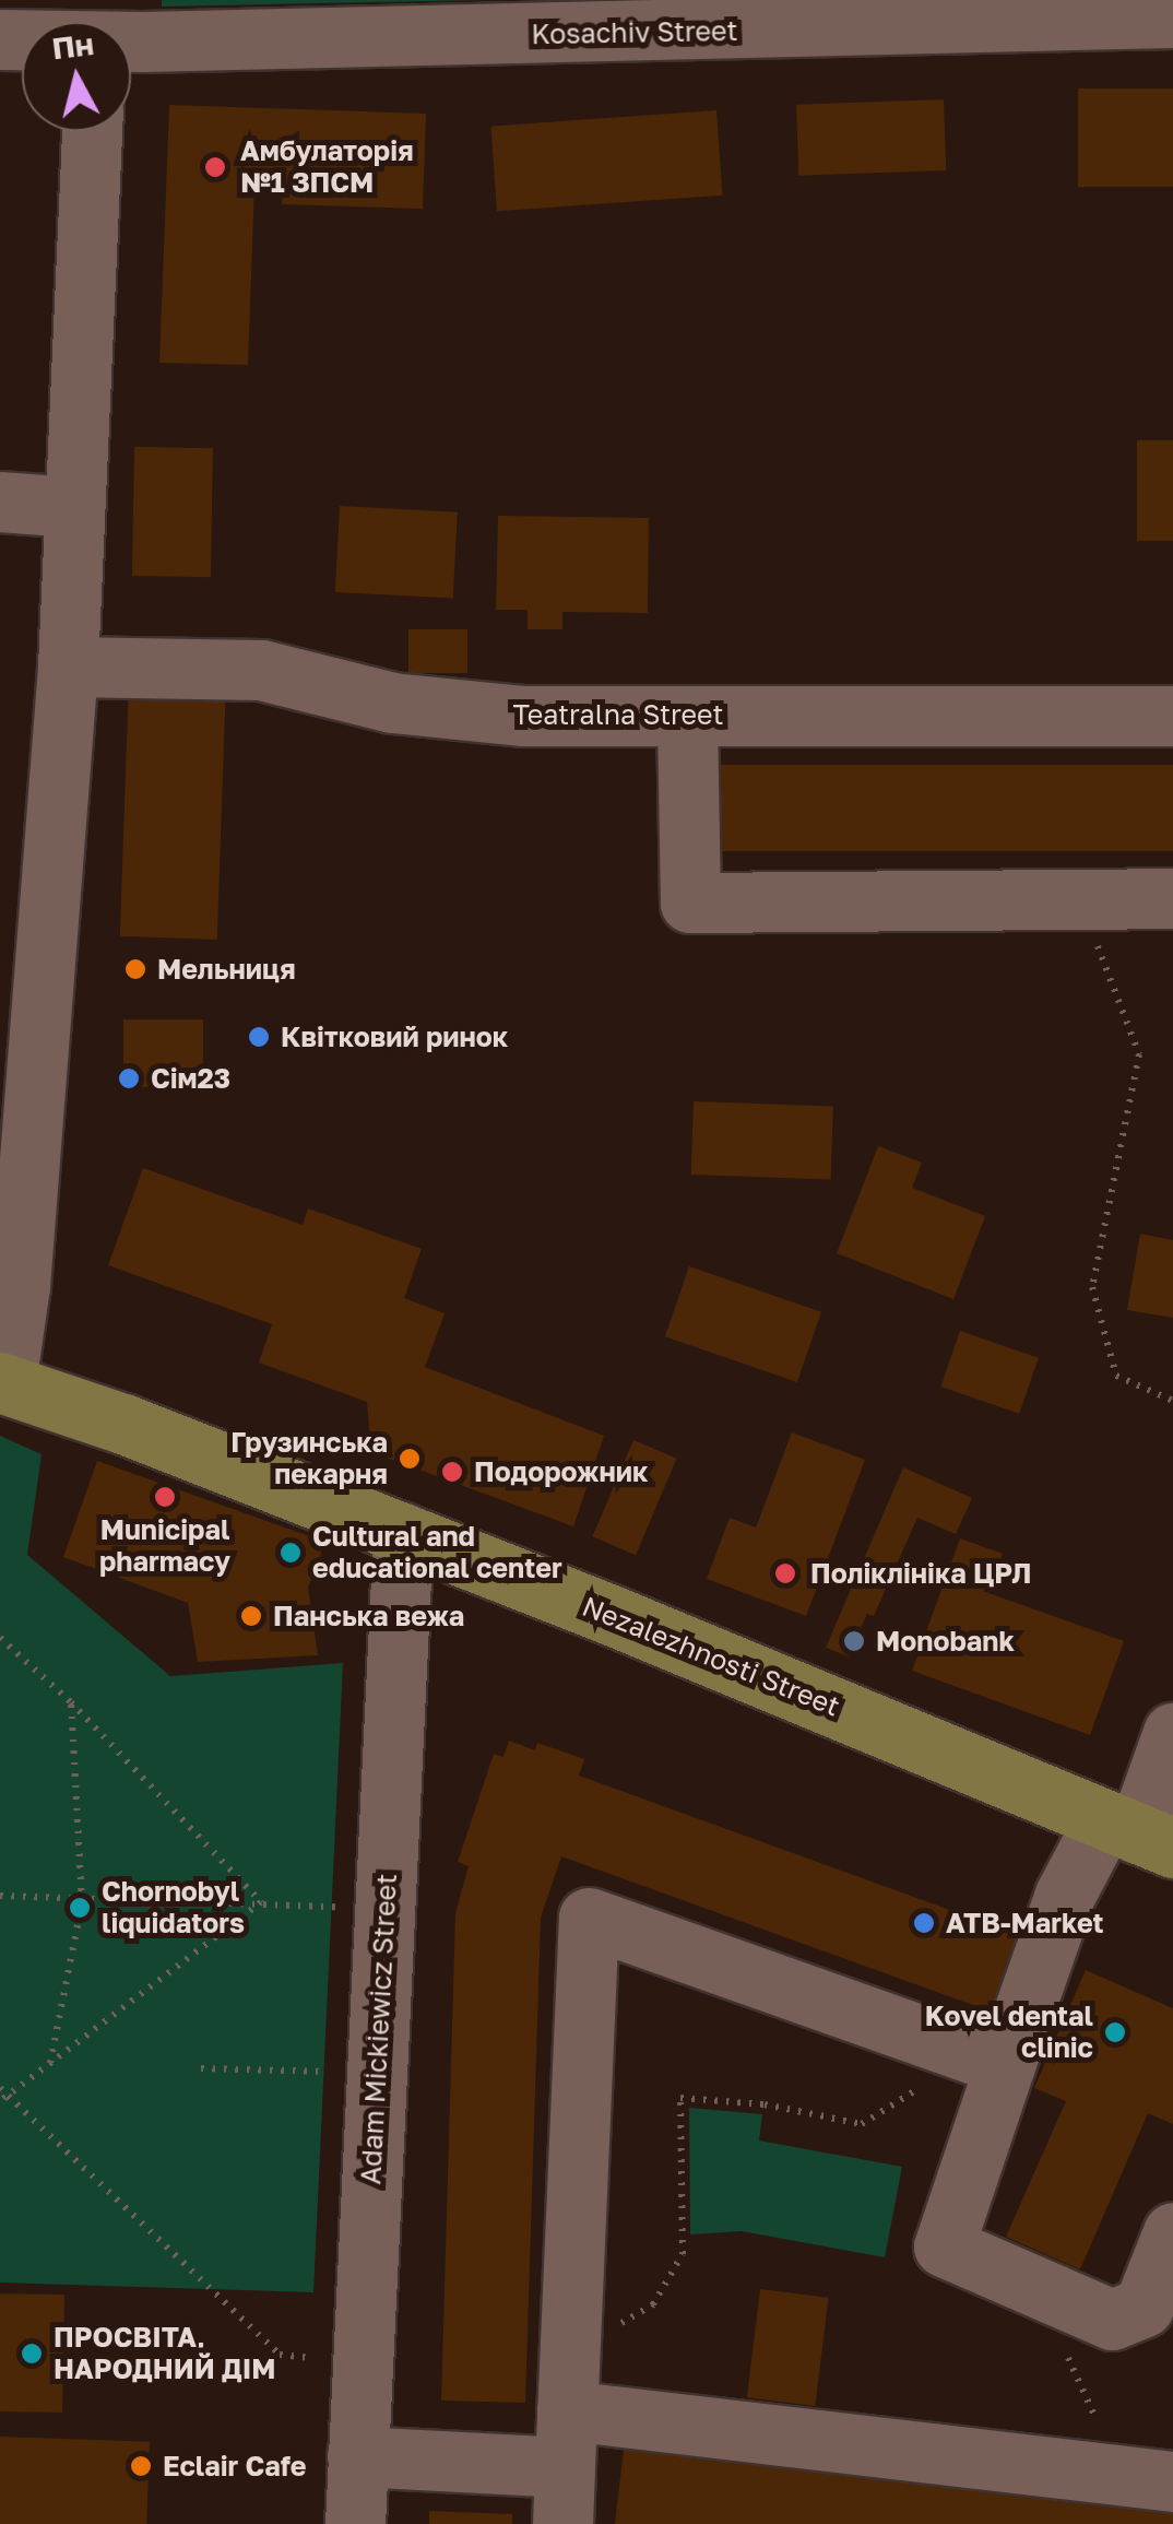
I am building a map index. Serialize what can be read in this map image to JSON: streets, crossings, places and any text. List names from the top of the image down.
{
  "streets": {
    "main road": ["Nezalezhnosti Street"],
    "street": ["Kosachiv Street", "Teatralna Street", "Adam Mickiewicz Street"]
  },
  "crossings": [
    ["Nezalezhnosti Street", "Adam Mickiewicz Street"]
  ],
  "places": [
    "Амбулаторія №1 ЗПСМ",
    "Мельниця",
    "Квітковий ринок",
    "Сім23",
    "Грузинська пекарня",
    "Подорожник",
    "Municipal pharmacy",
    "Cultural and educational center",
    "Поліклініка ЦРЛ",
    "Панська вежа",
    "Monobank",
    "Chornobyl liquidators",
    "ATB-Market",
    "Kovel dental clinic",
    "ПРОСВІТА, НАРОДНИЙ ДІМ",
    "Eclair Cafe"
  ],
  "north": "top"
}
